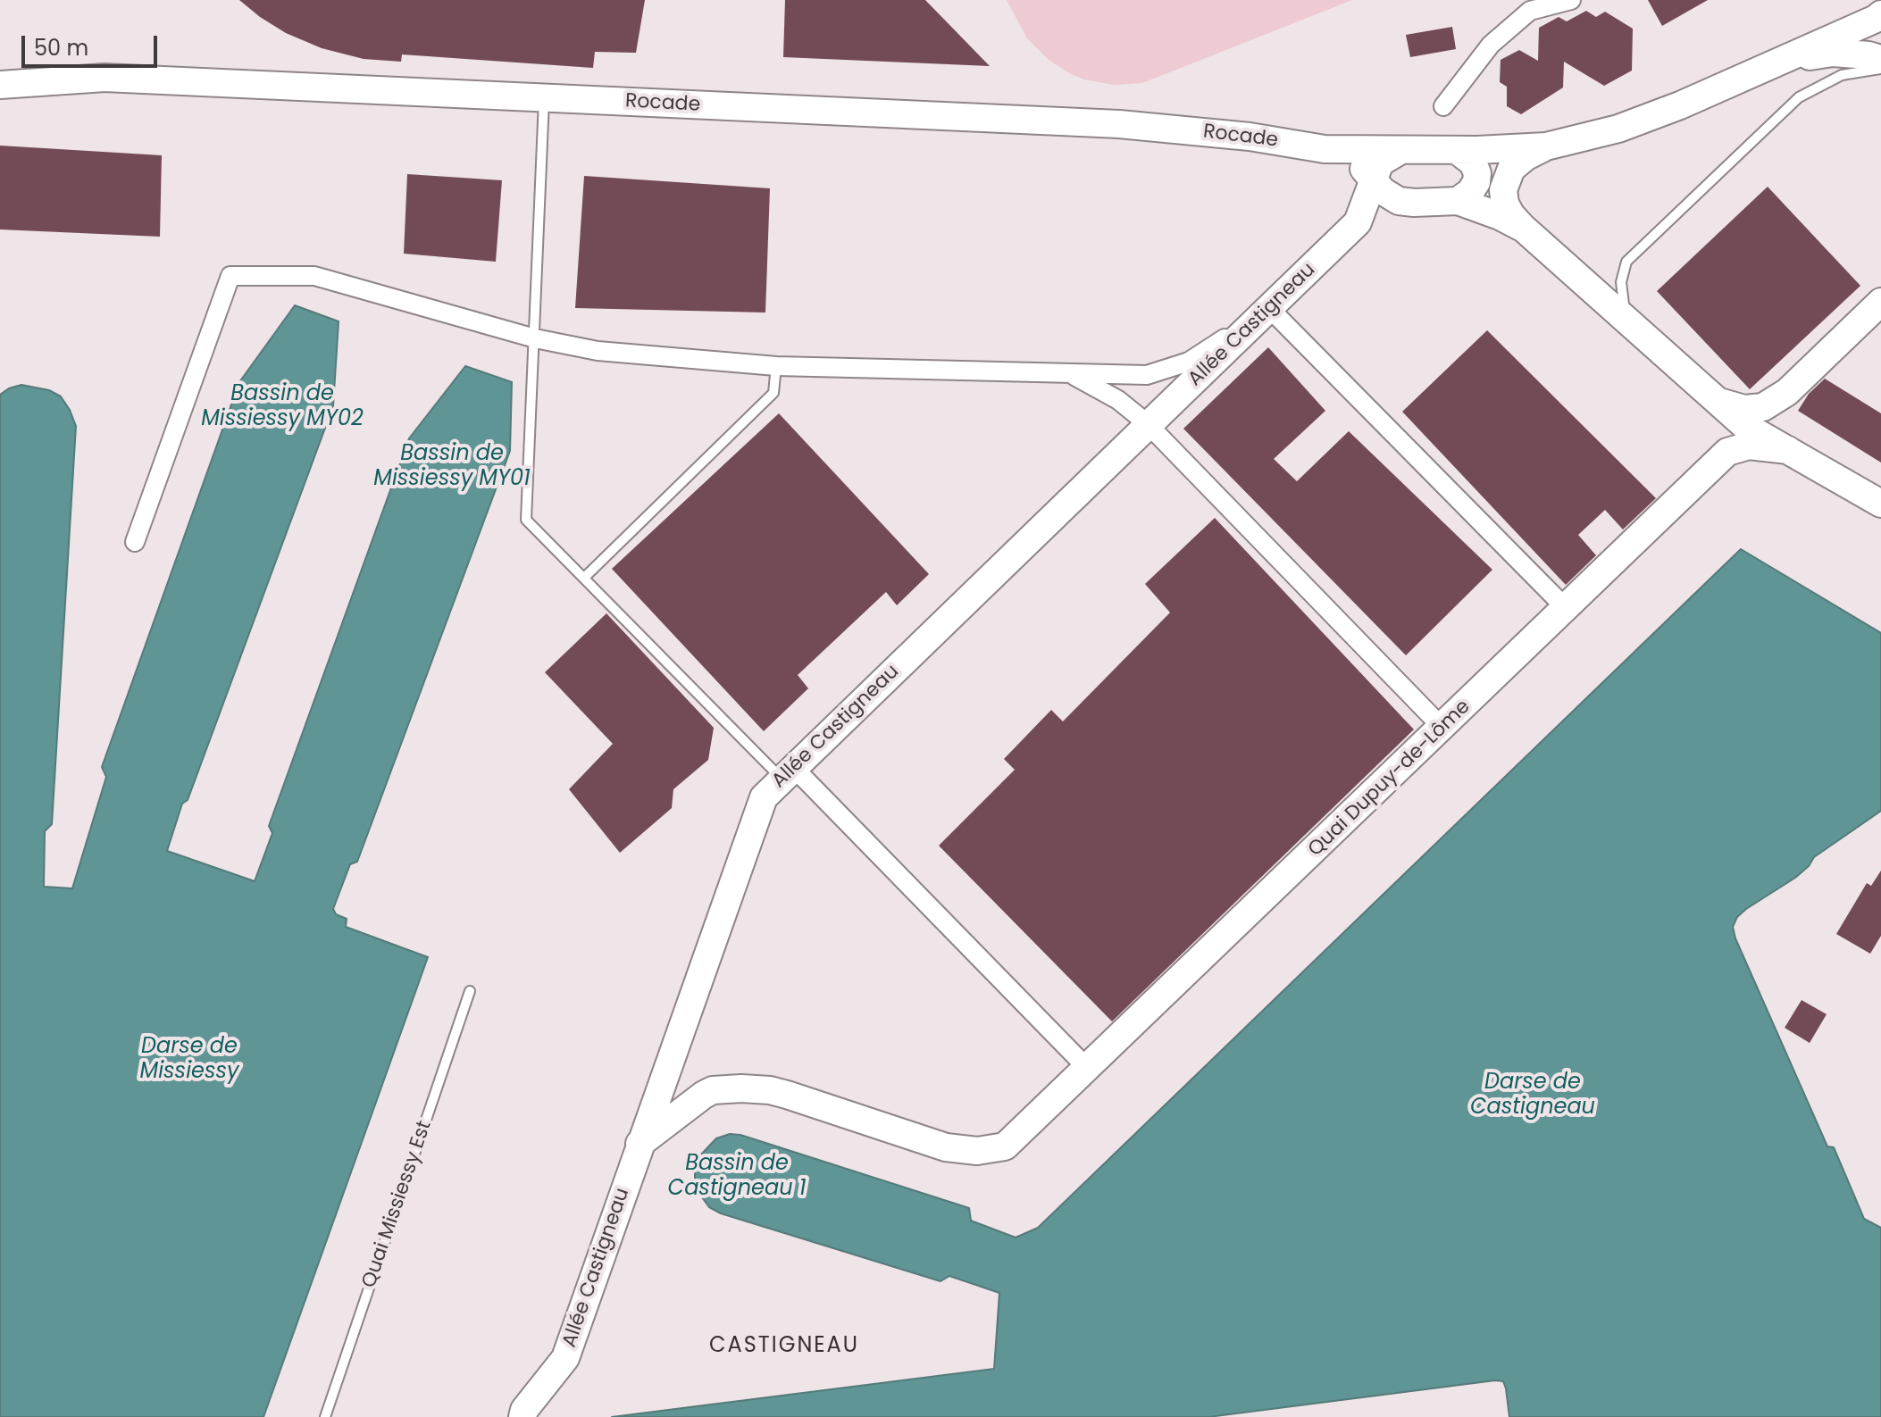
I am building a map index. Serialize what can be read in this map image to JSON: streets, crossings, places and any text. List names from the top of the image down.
{
  "streets": {
    "street": ["Rocade", "Allée Castigneau", "Quai Dupuy-de-Lôme"],
    "lane": ["Quai Missiessy Est"]
  },
  "crossings": [
    ["Allée Castigneau", "Quai Dupuy-de-Lôme"]
  ],
  "districts": ["CASTIGNEAU"],
  "water": [
    "Bassin de Missiessy MY02",
    "Bassin de Missiessy MY01",
    "Darse de Missiessy",
    "Darse de Castigneau",
    "Bassin de Castigneau 1"
  ],
  "scale_bar": "50 m"
}
